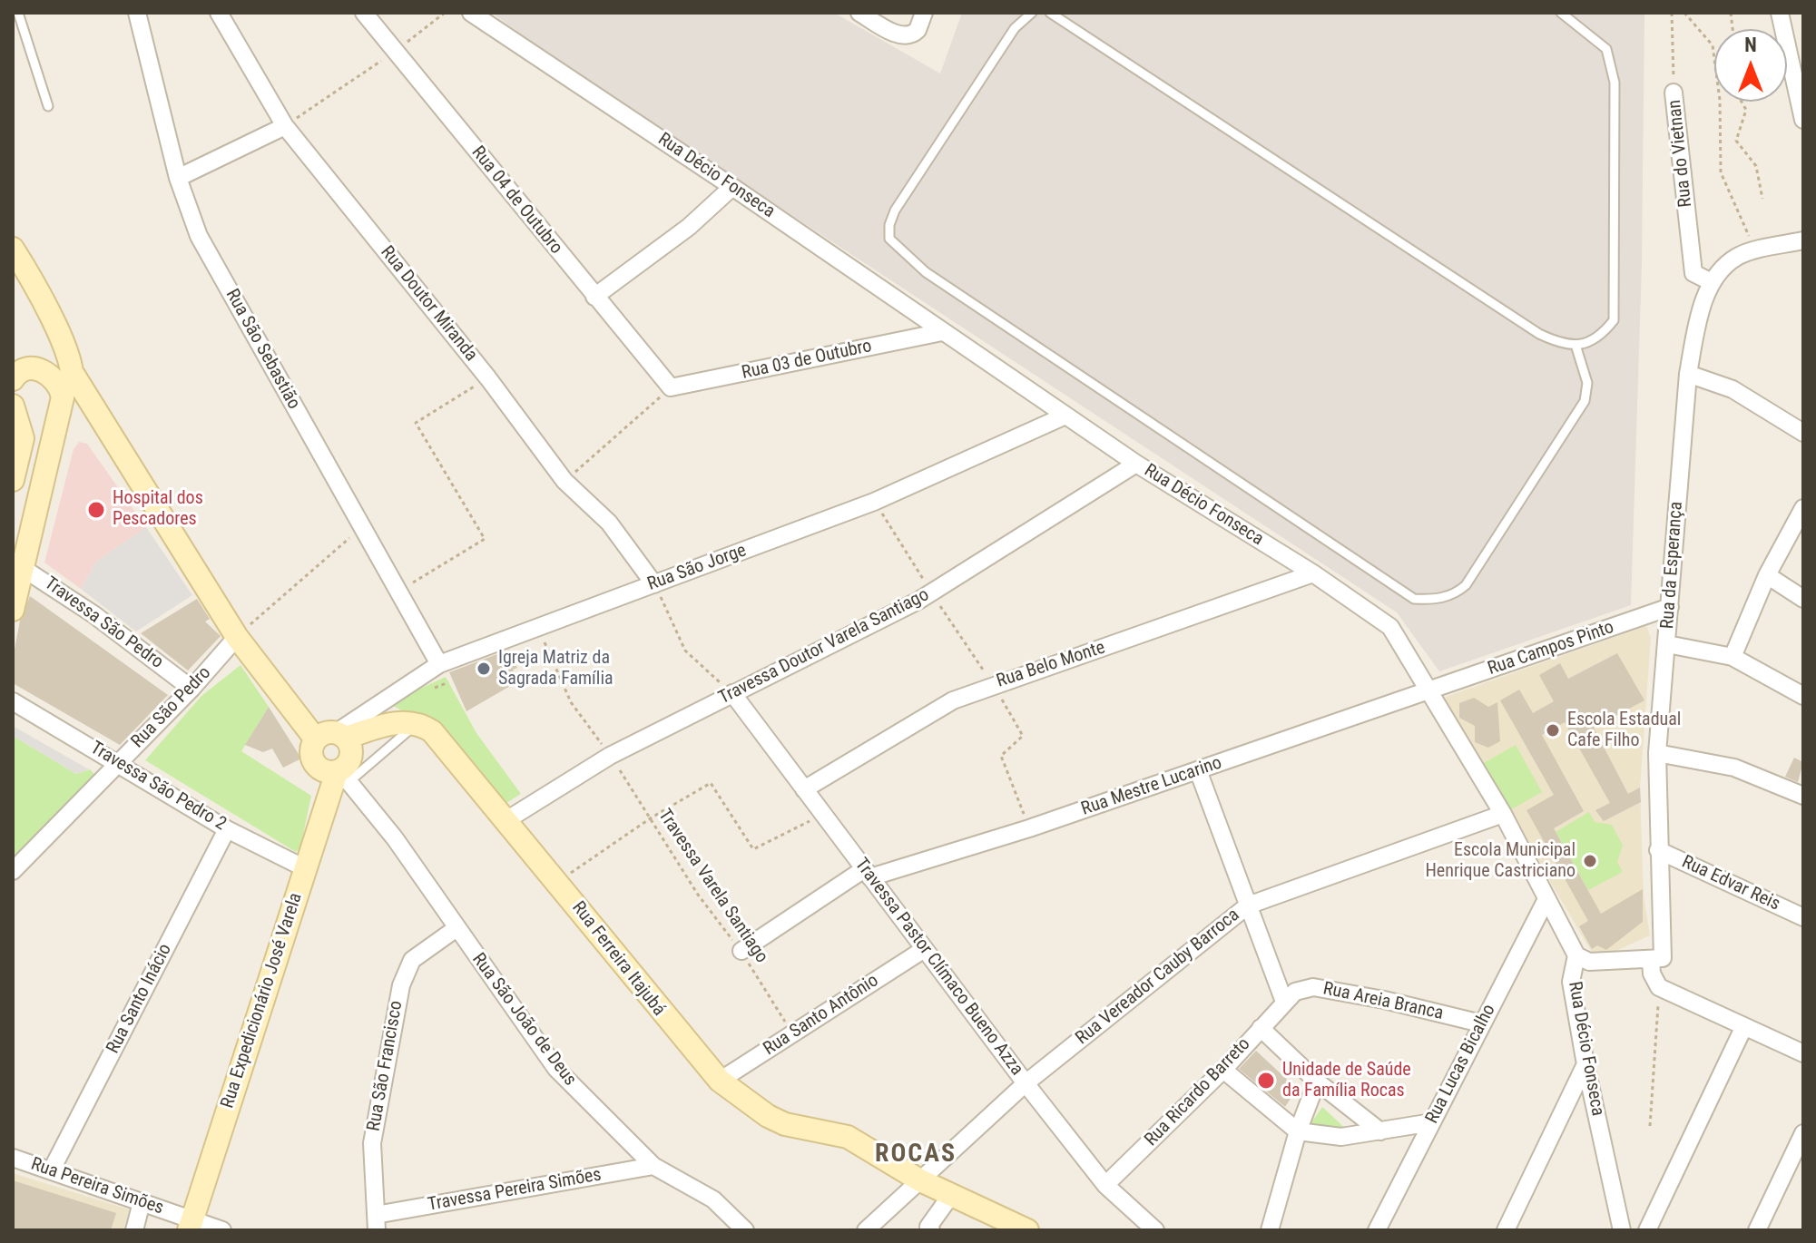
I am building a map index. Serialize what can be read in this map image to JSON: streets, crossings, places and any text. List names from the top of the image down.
{
  "streets": {
    "street": [
      "Rua do Vietnan",
      "Rua Décio Fonseca",
      "Rua 04 de Outubro",
      "Rua Doutor Miranda",
      "Rua São Sebastião",
      "Rua 03 de Outubro",
      "Rua da Esperança",
      "Rua São Jorge",
      "Travessa São Pedro",
      "Travessa Doutor Varela Santiago",
      "Rua Campos Pinto",
      "Rua Belo Monte",
      "Rua São Pedro",
      "Travessa São Pedro 2",
      "Rua Mestre Lucarino",
      "Rua Edvar Reis",
      "Rua Ferreira Itajubá",
      "Travessa Pastor Clímaco Bueno Azza",
      "Rua Vereador Cauby Barroca",
      "Rua Santo Inácio",
      "Rua Expedicionário José Varela",
      "Rua Areia Branca",
      "Rua Santo Antônio",
      "Rua São João de Deus",
      "Rua Lucas Bicalho",
      "Rua São Francisco",
      "Rua Ricardo Barreto",
      "Rua Pereira Simões",
      "Travessa Pereira Simões"
    ],
    "path": ["Travessa Varela Santiago"]
  },
  "crossings": [
    ["Rua do Vietnan", "Rua da Esperança"],
    ["Rua Décio Fonseca", "Rua 03 de Outubro"],
    ["Rua Décio Fonseca", "Rua São Jorge"],
    ["Rua Décio Fonseca", "Travessa Doutor Varela Santiago"],
    ["Rua Décio Fonseca", "Rua Campos Pinto"],
    ["Rua Décio Fonseca", "Rua Belo Monte"],
    ["Rua Décio Fonseca", "Rua Mestre Lucarino"],
    ["Rua Décio Fonseca", "Rua Vereador Cauby Barroca"],
    ["Rua Décio Fonseca", "Rua Lucas Bicalho"],
    ["Rua 04 de Outubro", "Rua 03 de Outubro"],
    ["Rua Doutor Miranda", "Rua São Jorge"],
    ["Rua São Sebastião", "Rua São Jorge"],
    ["Rua da Esperança", "Rua Campos Pinto"],
    ["Rua da Esperança", "Rua Edvar Reis"],
    ["Rua São Jorge", "Travessa Varela Santiago"],
    ["Rua São Jorge", "Rua Expedicionário José Varela"],
    ["Rua São Jorge", "Rua São João de Deus"],
    ["Travessa São Pedro", "Rua São Pedro"],
    ["Travessa Doutor Varela Santiago", "Travessa Varela Santiago"],
    ["Travessa Doutor Varela Santiago", "Rua Ferreira Itajubá"],
    ["Travessa Doutor Varela Santiago", "Travessa Pastor Clímaco Bueno Azza"],
    ["Rua Campos Pinto", "Rua Mestre Lucarino"],
    ["Rua Belo Monte", "Travessa Pastor Clímaco Bueno Azza"],
    ["Rua São Pedro", "Travessa São Pedro 2"],
    ["Travessa São Pedro 2", "Rua Santo Inácio"],
    ["Travessa São Pedro 2", "Rua Expedicionário José Varela"],
    ["Rua Mestre Lucarino", "Travessa Varela Santiago"],
    ["Rua Mestre Lucarino", "Travessa Pastor Clímaco Bueno Azza"],
    ["Travessa Varela Santiago", "Rua Santo Antônio"],
    ["Rua Ferreira Itajubá", "Rua Vereador Cauby Barroca"],
    ["Rua Ferreira Itajubá", "Rua Santo Antônio"],
    ["Travessa Pastor Clímaco Bueno Azza", "Rua Vereador Cauby Barroca"],
    ["Travessa Pastor Clímaco Bueno Azza", "Rua Santo Antônio"],
    ["Travessa Pastor Clímaco Bueno Azza", "Rua Ricardo Barreto"],
    ["Rua Santo Inácio", "Rua Pereira Simões"],
    ["Rua Expedicionário José Varela", "Rua São João de Deus"],
    ["Rua Expedicionário José Varela", "Rua Pereira Simões"],
    ["Rua Areia Branca", "Rua Lucas Bicalho"],
    ["Rua Areia Branca", "Rua Ricardo Barreto"],
    ["Rua São João de Deus", "Rua São Francisco"],
    ["Rua São João de Deus", "Travessa Pereira Simões"],
    ["Rua São Francisco", "Travessa Pereira Simões"]
  ],
  "districts": ["ROCAS"],
  "places": [
    "Hospital dos Pescadores",
    "Igreja Matriz da Sagrada Família",
    "Escola Estadual Cafe Filho",
    "Escola Municipal Henrique Castriciano",
    "Unidade de Saúde da Família Rocas"
  ],
  "north": "top"
}
